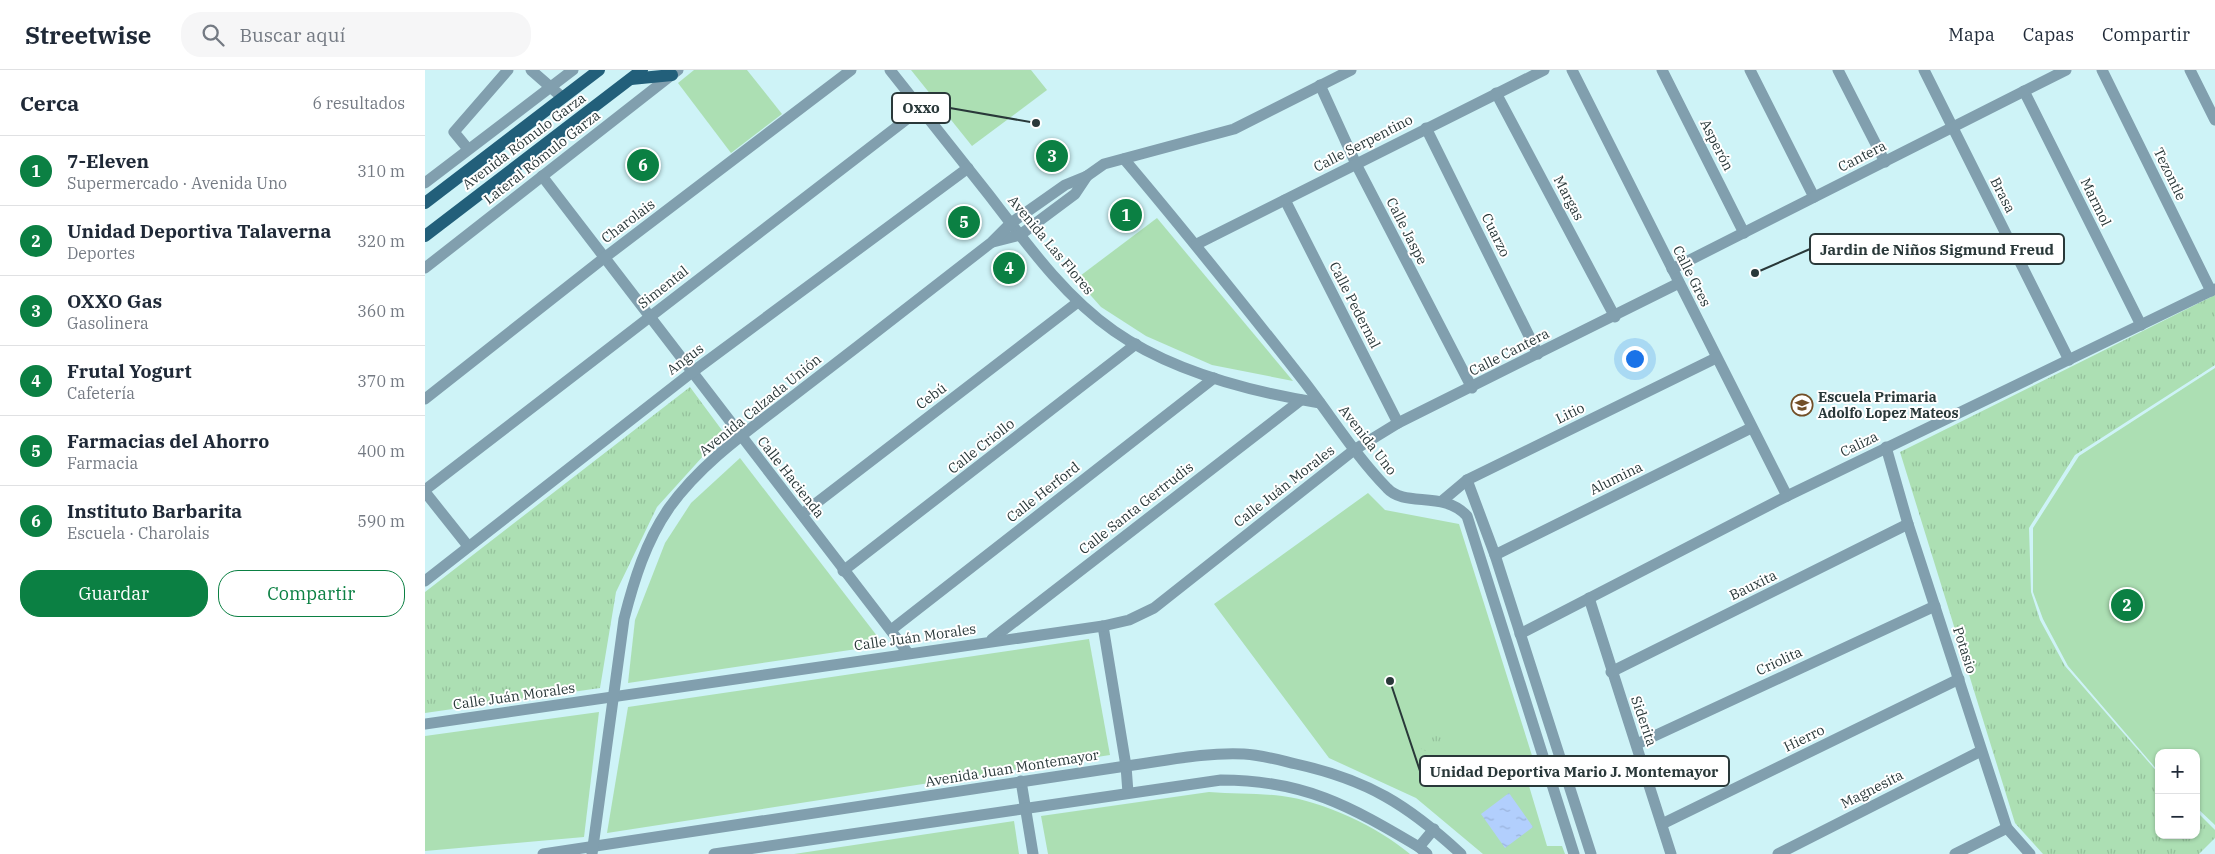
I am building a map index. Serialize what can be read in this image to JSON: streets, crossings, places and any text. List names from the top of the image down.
{
  "streets": {
    "main road": ["Avenida Rómulo Garza"],
    "street": [
      "Calle Serpentino",
      "Asperón",
      "Cantera",
      "Lateral Rómulo Garza",
      "Tezontle",
      "Brasa",
      "Margas",
      "Marmol",
      "Charolais",
      "Calle Jaspe",
      "Cuarzo",
      "Avenida Las Flores",
      "Calle Gres",
      "Simental",
      "Calle Pedernal",
      "Calle Cantera",
      "Angus",
      "Cebú",
      "Avenida Calzada Unión",
      "Litio",
      "Avenida Uno",
      "Caliza",
      "Calle Criollo",
      "Calle Hacienda",
      "Alumina",
      "Calle Juán Morales",
      "Calle Herford",
      "Calle Santa Gertrudis",
      "Bauxita",
      "Potasio",
      "Criolita",
      "Siderita",
      "Hierro",
      "Avenida Juan Montemayor",
      "Magnesita"
    ]
  },
  "crossings": [
    ["Calle Serpentino", "Margas"],
    ["Calle Serpentino", "Calle Jaspe"],
    ["Calle Serpentino", "Cuarzo"],
    ["Calle Serpentino", "Calle Pedernal"],
    ["Calle Serpentino", "Avenida Uno"],
    ["Asperón", "Cantera"],
    ["Cantera", "Brasa"],
    ["Cantera", "Marmol"],
    ["Cantera", "Calle Gres"],
    ["Lateral Rómulo Garza", "Calle Hacienda"],
    ["Tezontle", "Caliza"],
    ["Brasa", "Caliza"],
    ["Margas", "Calle Cantera"],
    ["Marmol", "Caliza"],
    ["Charolais", "Calle Hacienda"],
    ["Calle Jaspe", "Calle Cantera"],
    ["Calle Jaspe", "Avenida Calzada Unión"],
    ["Cuarzo", "Calle Cantera"],
    ["Avenida Las Flores", "Simental"],
    ["Avenida Las Flores", "Angus"],
    ["Avenida Las Flores", "Cebú"],
    ["Avenida Las Flores", "Avenida Calzada Unión"],
    ["Avenida Las Flores", "Avenida Uno"],
    ["Avenida Las Flores", "Calle Criollo"],
    ["Avenida Las Flores", "Calle Herford"],
    ["Avenida Las Flores", "Calle Santa Gertrudis"],
    ["Calle Gres", "Calle Cantera"],
    ["Calle Gres", "Litio"],
    ["Calle Gres", "Caliza"],
    ["Calle Gres", "Alumina"],
    ["Simental", "Calle Hacienda"],
    ["Calle Pedernal", "Calle Cantera"],
    ["Calle Cantera", "Avenida Uno"],
    ["Calle Cantera", "Calle Juán Morales"],
    ["Angus", "Calle Hacienda"],
    ["Cebú", "Calle Hacienda"],
    ["Avenida Calzada Unión", "Avenida Uno"],
    ["Avenida Calzada Unión", "Calle Hacienda"],
    ["Avenida Calzada Unión", "Calle Juán Morales"],
    ["Avenida Calzada Unión", "Avenida Juan Montemayor"],
    ["Litio", "Avenida Uno"],
    ["Avenida Uno", "Calle Juán Morales"],
    ["Caliza", "Potasio"],
    ["Caliza", "Siderita"],
    ["Calle Criollo", "Calle Hacienda"],
    ["Calle Hacienda", "Calle Juán Morales"],
    ["Calle Hacienda", "Calle Herford"],
    ["Calle Juán Morales", "Calle Santa Gertrudis"],
    ["Bauxita", "Potasio"],
    ["Bauxita", "Siderita"],
    ["Potasio", "Criolita"],
    ["Potasio", "Hierro"],
    ["Potasio", "Magnesita"],
    ["Criolita", "Siderita"],
    ["Siderita", "Hierro"]
  ],
  "places": {
    "other": ["Oxxo", "Jardin de Niños Sigmund Freud", "Unidad Deportiva Mario J. Montemayor"],
    "school or university": ["Escuela Primaria Adolfo Lopez Mateos"]
  },
  "page": {
    "header": "Streetwise",
    "search": "Buscar aquí",
    "nav": ["Mapa", "Capas", "Compartir"],
    "heading": ["Cerca", "6 resultados"],
    "list": [
      {
        "mark": "1",
        "name": "7-Eleven",
        "note": "Supermercado · Avenida Uno",
        "value": "310 m"
      },
      {
        "mark": "2",
        "name": "Unidad Deportiva Talaverna",
        "note": "Deportes",
        "value": "320 m"
      },
      {
        "mark": "3",
        "name": "OXXO Gas",
        "note": "Gasolinera",
        "value": "360 m"
      },
      {
        "mark": "4",
        "name": "Frutal Yogurt",
        "note": "Cafetería",
        "value": "370 m"
      },
      {
        "mark": "5",
        "name": "Farmacias del Ahorro",
        "note": "Farmacia",
        "value": "400 m"
      },
      {
        "mark": "6",
        "name": "Instituto Barbarita",
        "note": "Escuela · Charolais",
        "value": "590 m"
      }
    ],
    "pins": [
      "3",
      "6",
      "1",
      "5",
      "4",
      "2"
    ],
    "buttons": ["Guardar", "Compartir"],
    "map_buttons": ["+", "−"]
  }
}
